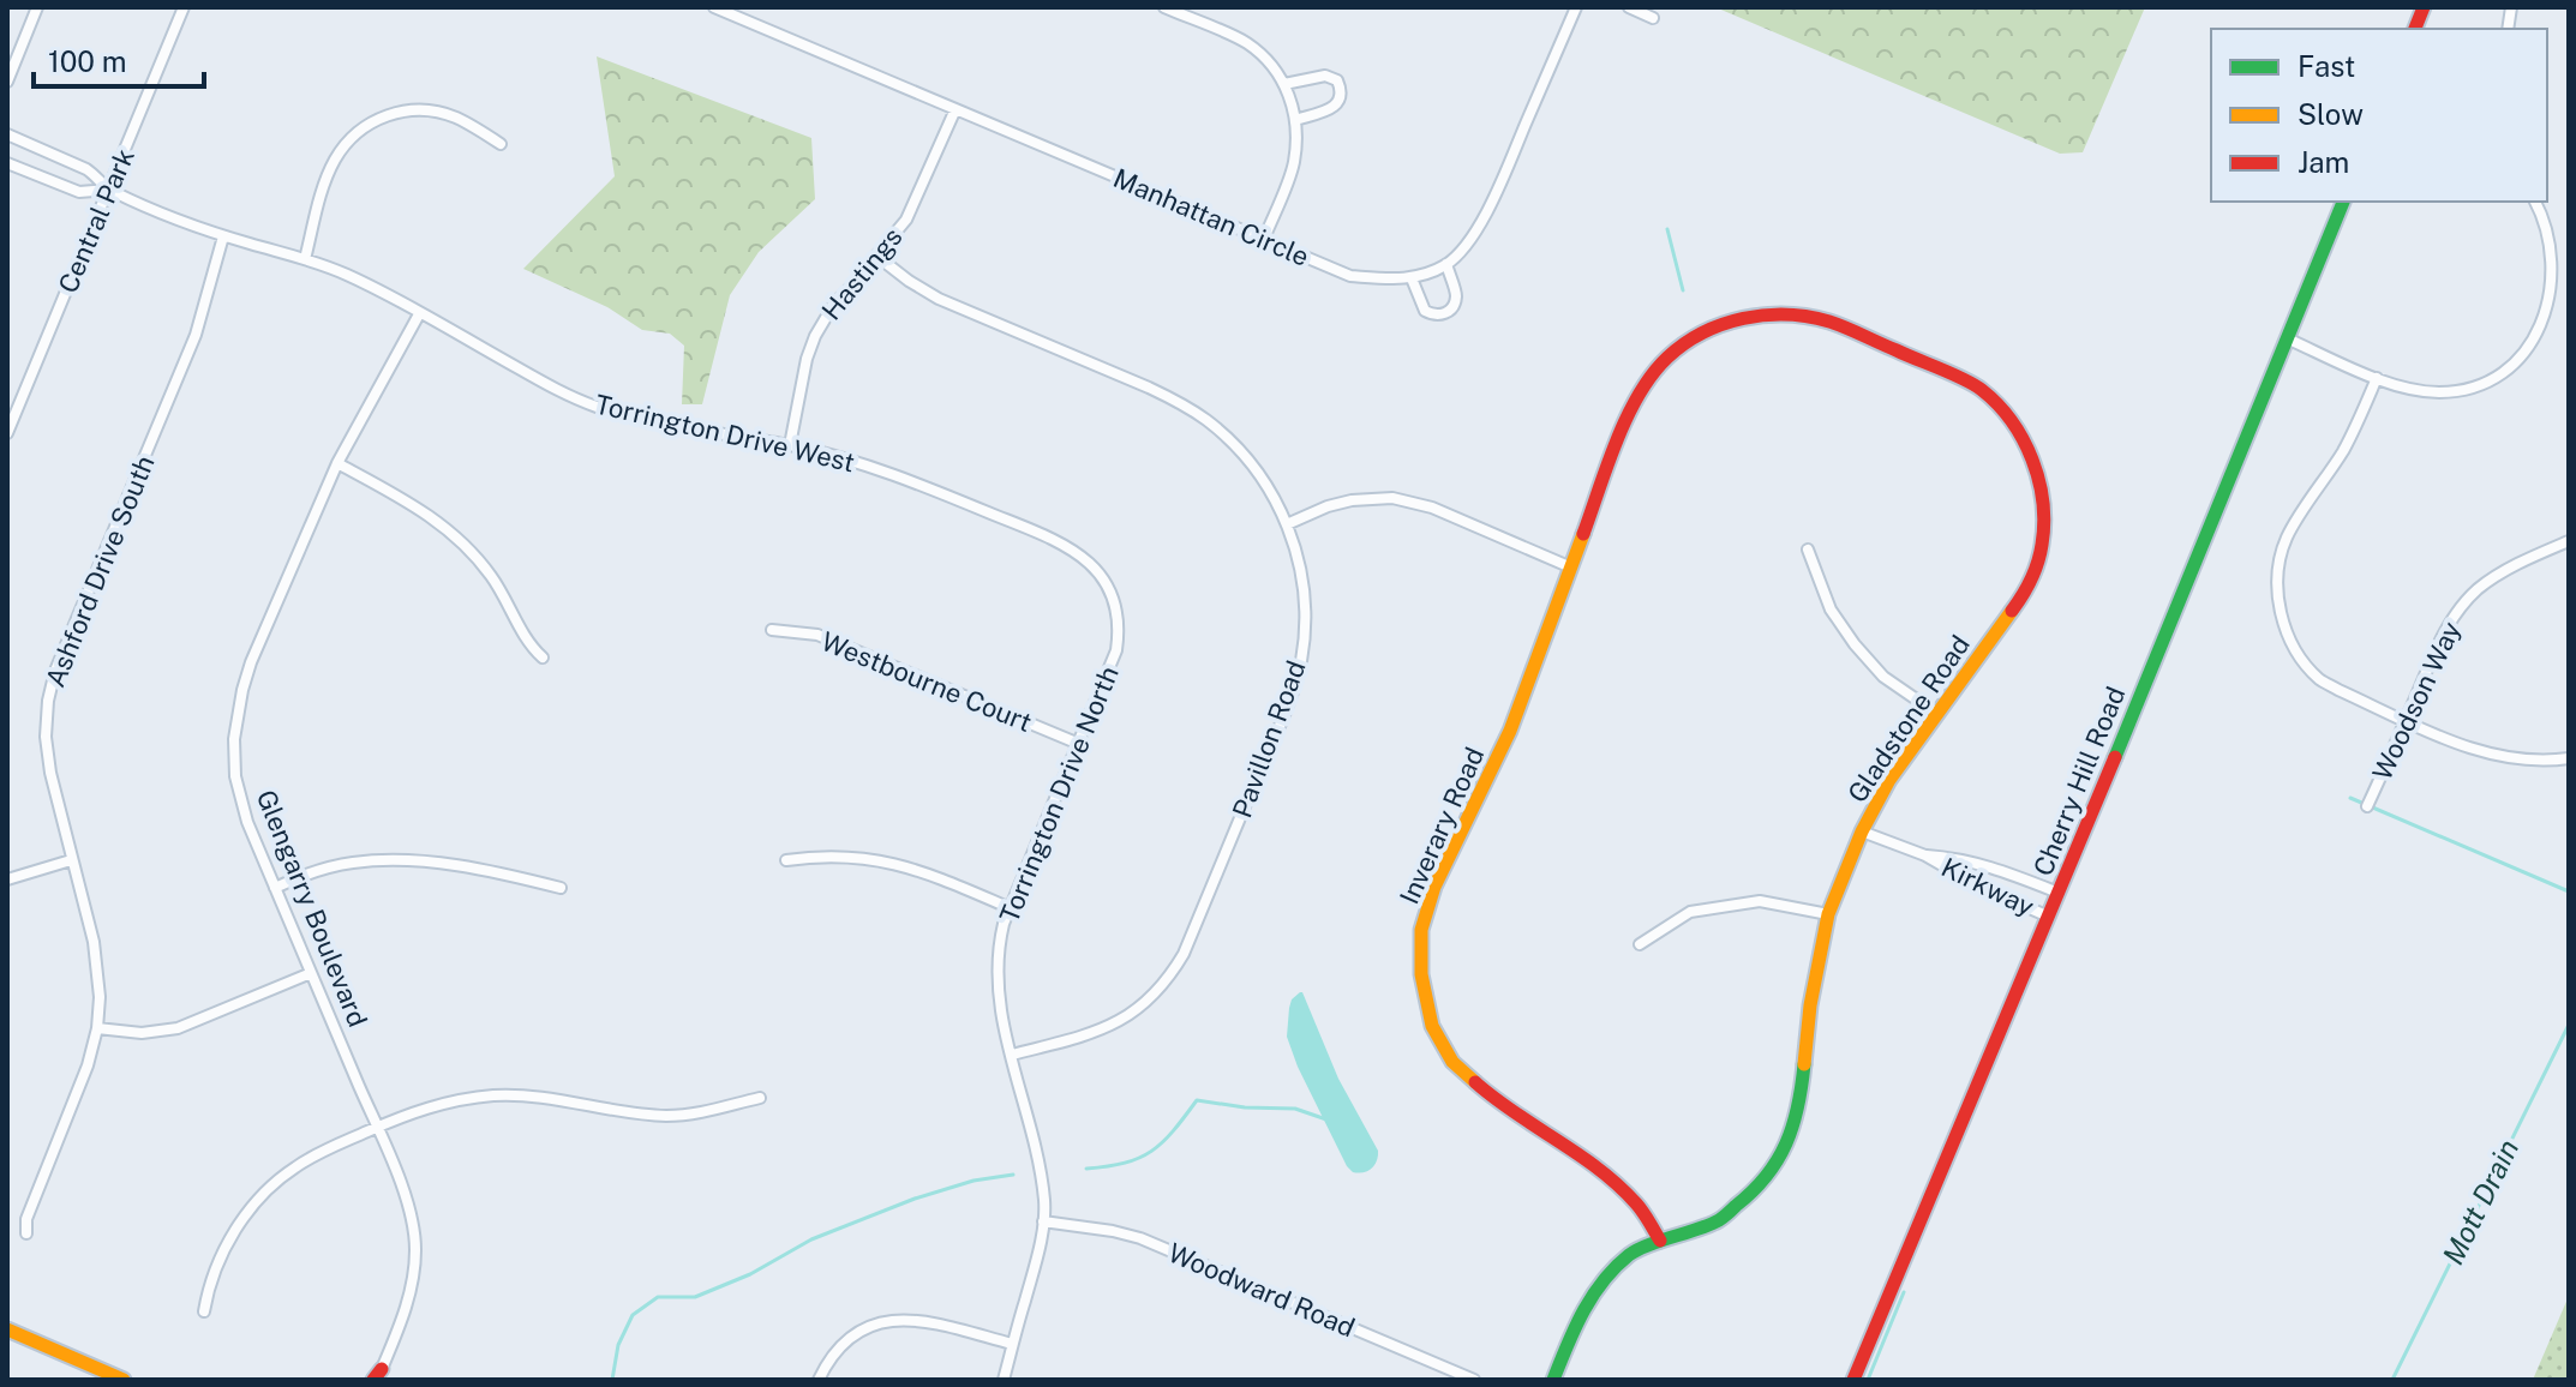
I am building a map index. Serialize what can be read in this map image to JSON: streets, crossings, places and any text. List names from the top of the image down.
{
  "streets": {
    "street": [
      "Manhattan Circle",
      "Central Park",
      "Hastings",
      "Torrington Drive West",
      "Ashford Drive South",
      "Westbourne Court",
      "Woodson Way",
      "Gladstone Road",
      "Pavillon Road",
      "Cherry Hill Road",
      "Torrington Drive North",
      "Inverary Road",
      "Kirkway",
      "Glengarry Boulevard",
      "Woodward Road"
    ]
  },
  "crossings": [
    ["Manhattan Circle", "Hastings"],
    ["Central Park", "Torrington Drive West"],
    ["Hastings", "Torrington Drive West"],
    ["Hastings", "Pavillon Road"],
    ["Torrington Drive West", "Ashford Drive South"],
    ["Torrington Drive West", "Torrington Drive North"],
    ["Torrington Drive West", "Glengarry Boulevard"],
    ["Westbourne Court", "Torrington Drive North"],
    ["Gladstone Road", "Inverary Road"],
    ["Gladstone Road", "Kirkway"],
    ["Pavillon Road", "Torrington Drive North"],
    ["Cherry Hill Road", "Kirkway"],
    ["Torrington Drive North", "Woodward Road"]
  ],
  "water": ["Mott Drain"],
  "legend": ["Fast", "Slow", "Jam"],
  "scale_bar": "100 m"
}
